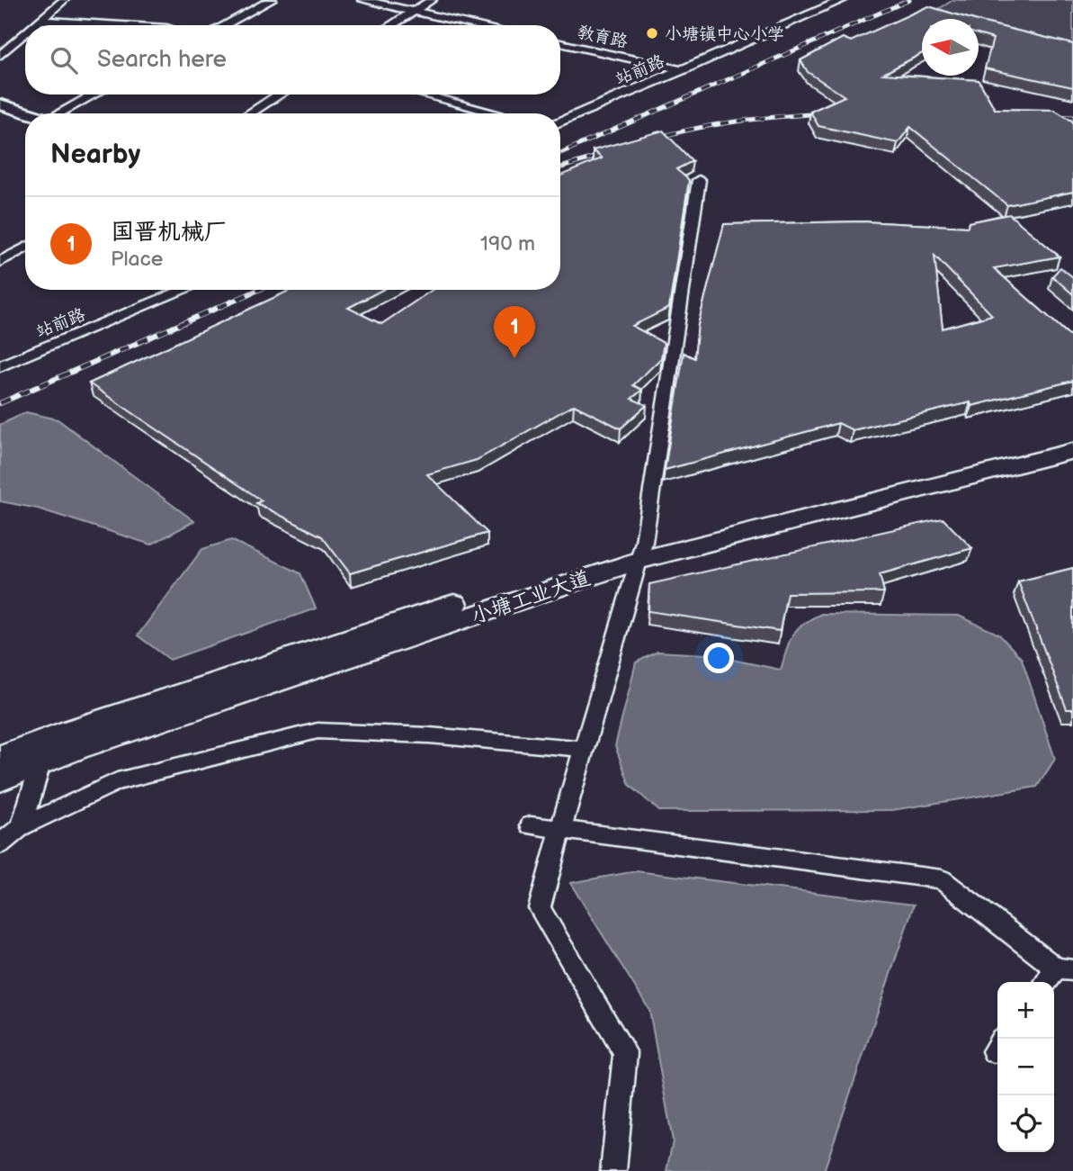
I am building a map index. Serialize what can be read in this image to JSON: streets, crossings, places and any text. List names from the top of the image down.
{
  "streets": {
    "main road": ["小塘工业大道"],
    "street": ["教育路", "站前路"]
  },
  "crossings": [
    ["教育路", "站前路"]
  ],
  "places": ["小塘镇中心小学"],
  "north": "left",
  "page": {
    "search": "Search here",
    "heading": "Nearby",
    "list": [
      {
        "mark": "1",
        "name": "国晋机械厂",
        "note": "Place",
        "value": "190 m"
      }
    ],
    "pins": "1",
    "map_buttons": ["+", "−"]
  }
}
